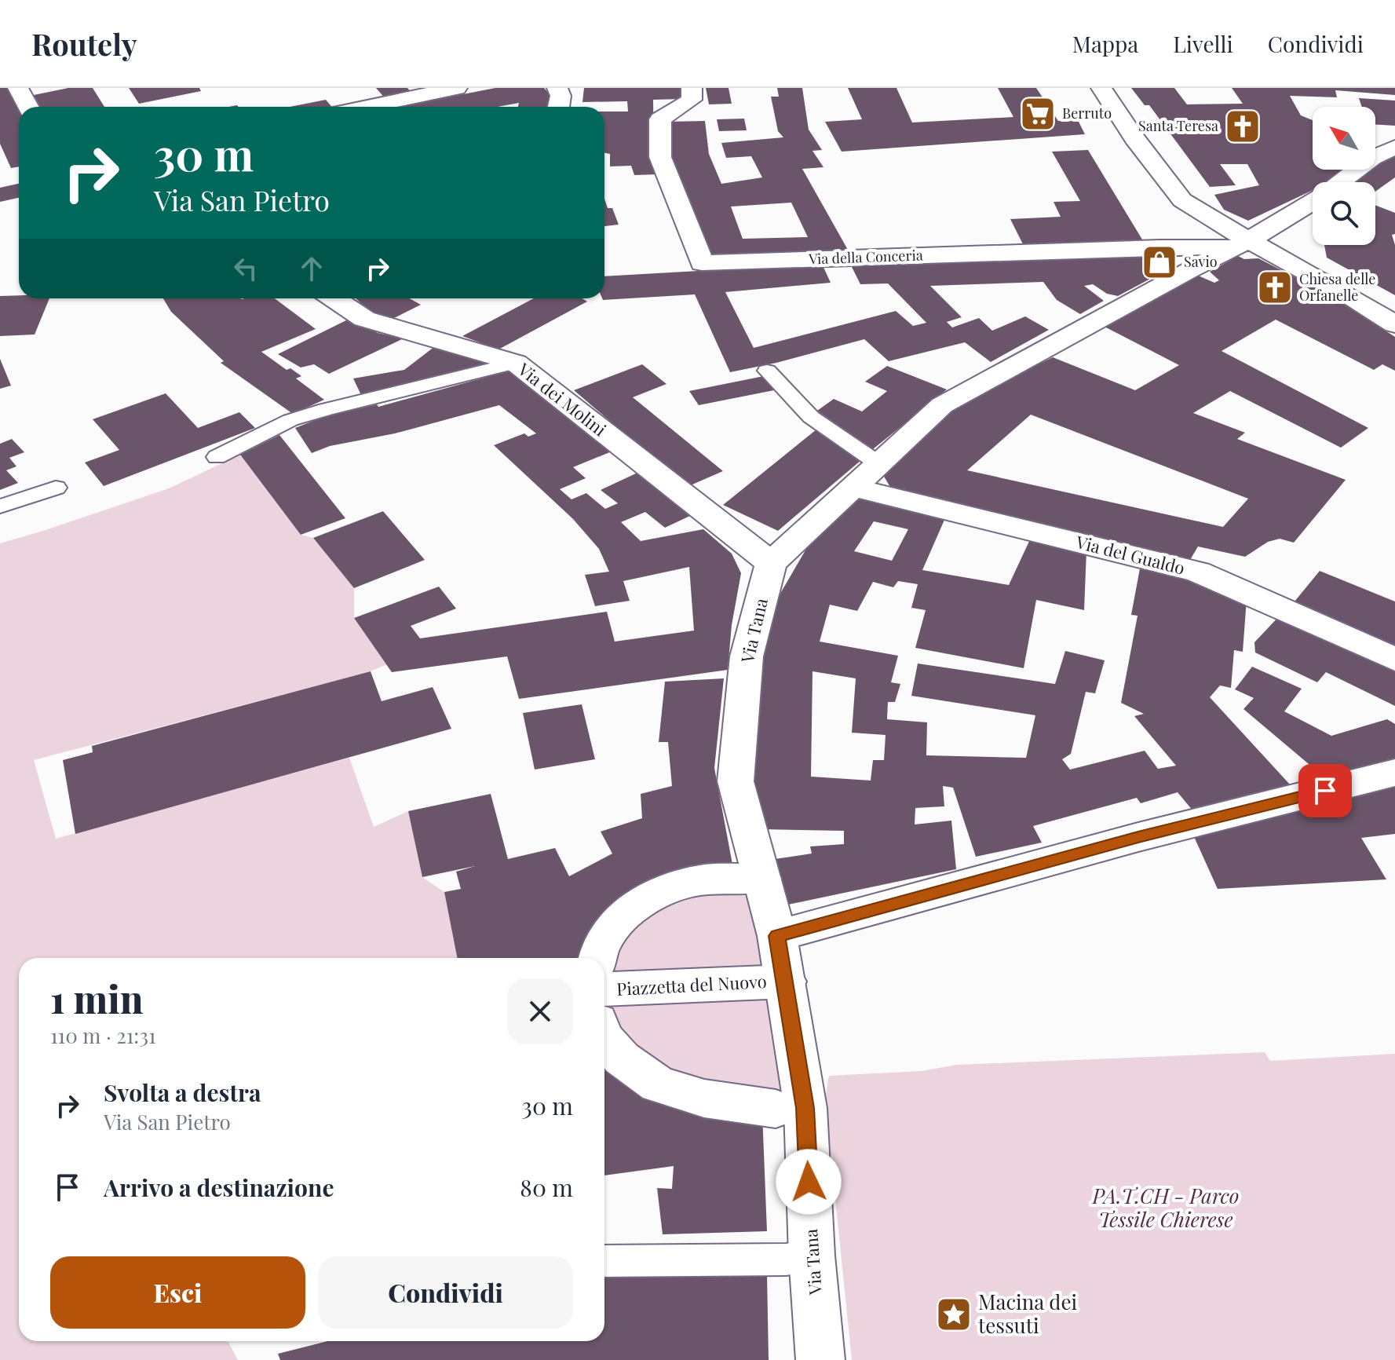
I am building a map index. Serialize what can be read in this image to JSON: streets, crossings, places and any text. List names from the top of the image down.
{
  "streets": {
    "street": [
      "Via della Conceria",
      "Via dei Molini",
      "Via del Gualdo",
      "Via Tana",
      "Piazzetta del Nuovo"
    ]
  },
  "crossings": [
    ["Via dei Molini", "Via Tana"],
    ["Via Tana", "Piazzetta del Nuovo"]
  ],
  "parks": ["PA.T.CH - Parco Tessile Chierese"],
  "places": {
    "supermarket": ["Berruto"],
    "church": ["Santa Teresa", "Chiesa delle Orfanelle"],
    "shop": ["Savio"],
    "place": ["Macina dei tessuti"]
  },
  "north": "top left",
  "page": {
    "header": "Routely",
    "nav": ["Mappa", "Livelli", "Condividi"],
    "turn": ["30 m", "Via San Pietro"],
    "heading": ["1 min", "110 m · 21:31"],
    "list": [
      {
        "name": "Svolta a destra",
        "note": "Via San Pietro",
        "value": "30 m"
      },
      {
        "name": "Arrivo a destinazione",
        "value": "80 m"
      }
    ],
    "buttons": ["Esci", "Condividi"]
  }
}
